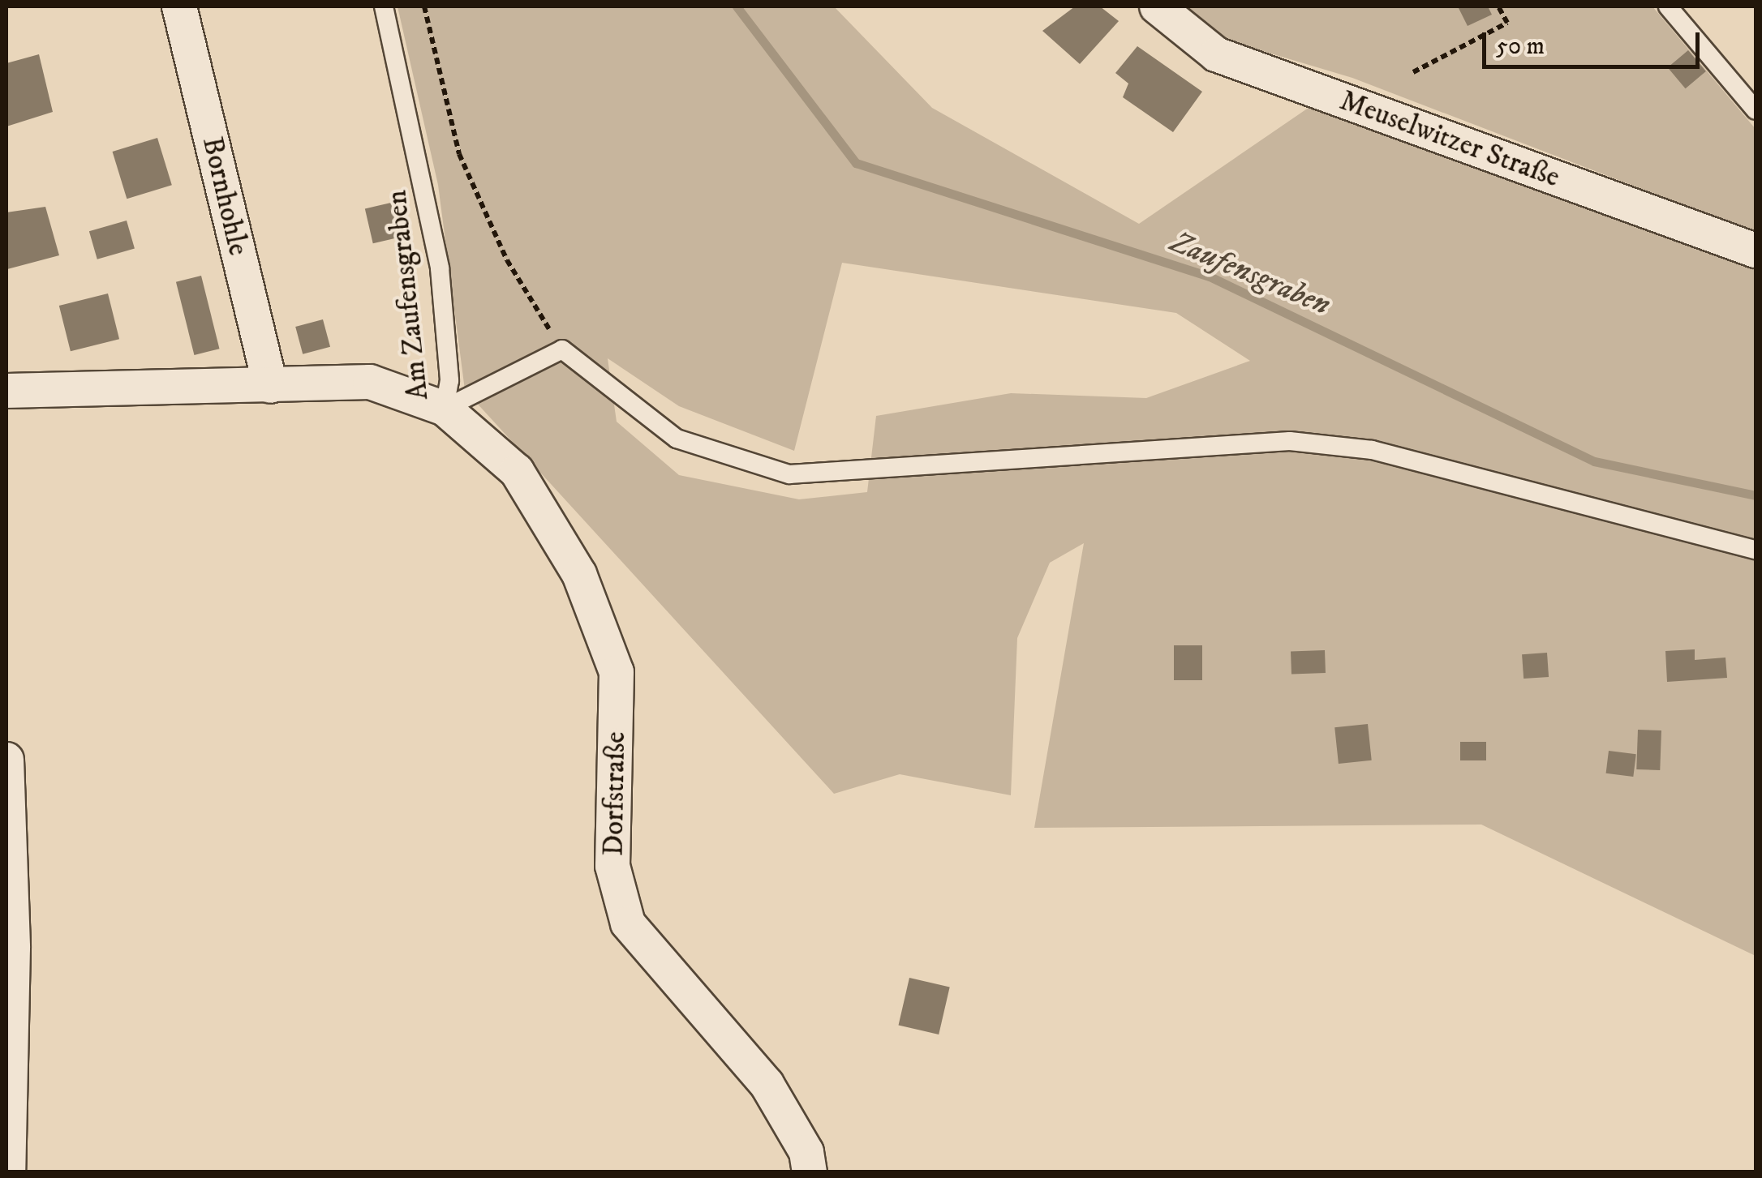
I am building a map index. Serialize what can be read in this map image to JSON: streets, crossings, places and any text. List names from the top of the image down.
{
  "streets": {
    "street": ["Meuselwitzer Straße", "Bornhohle", "Dorfstraße"],
    "lane": ["Am Zaufensgraben"]
  },
  "crossings": [
    ["Am Zaufensgraben", "Dorfstraße"]
  ],
  "water": ["Zaufensgraben"],
  "scale_bar": "50 m"
}
